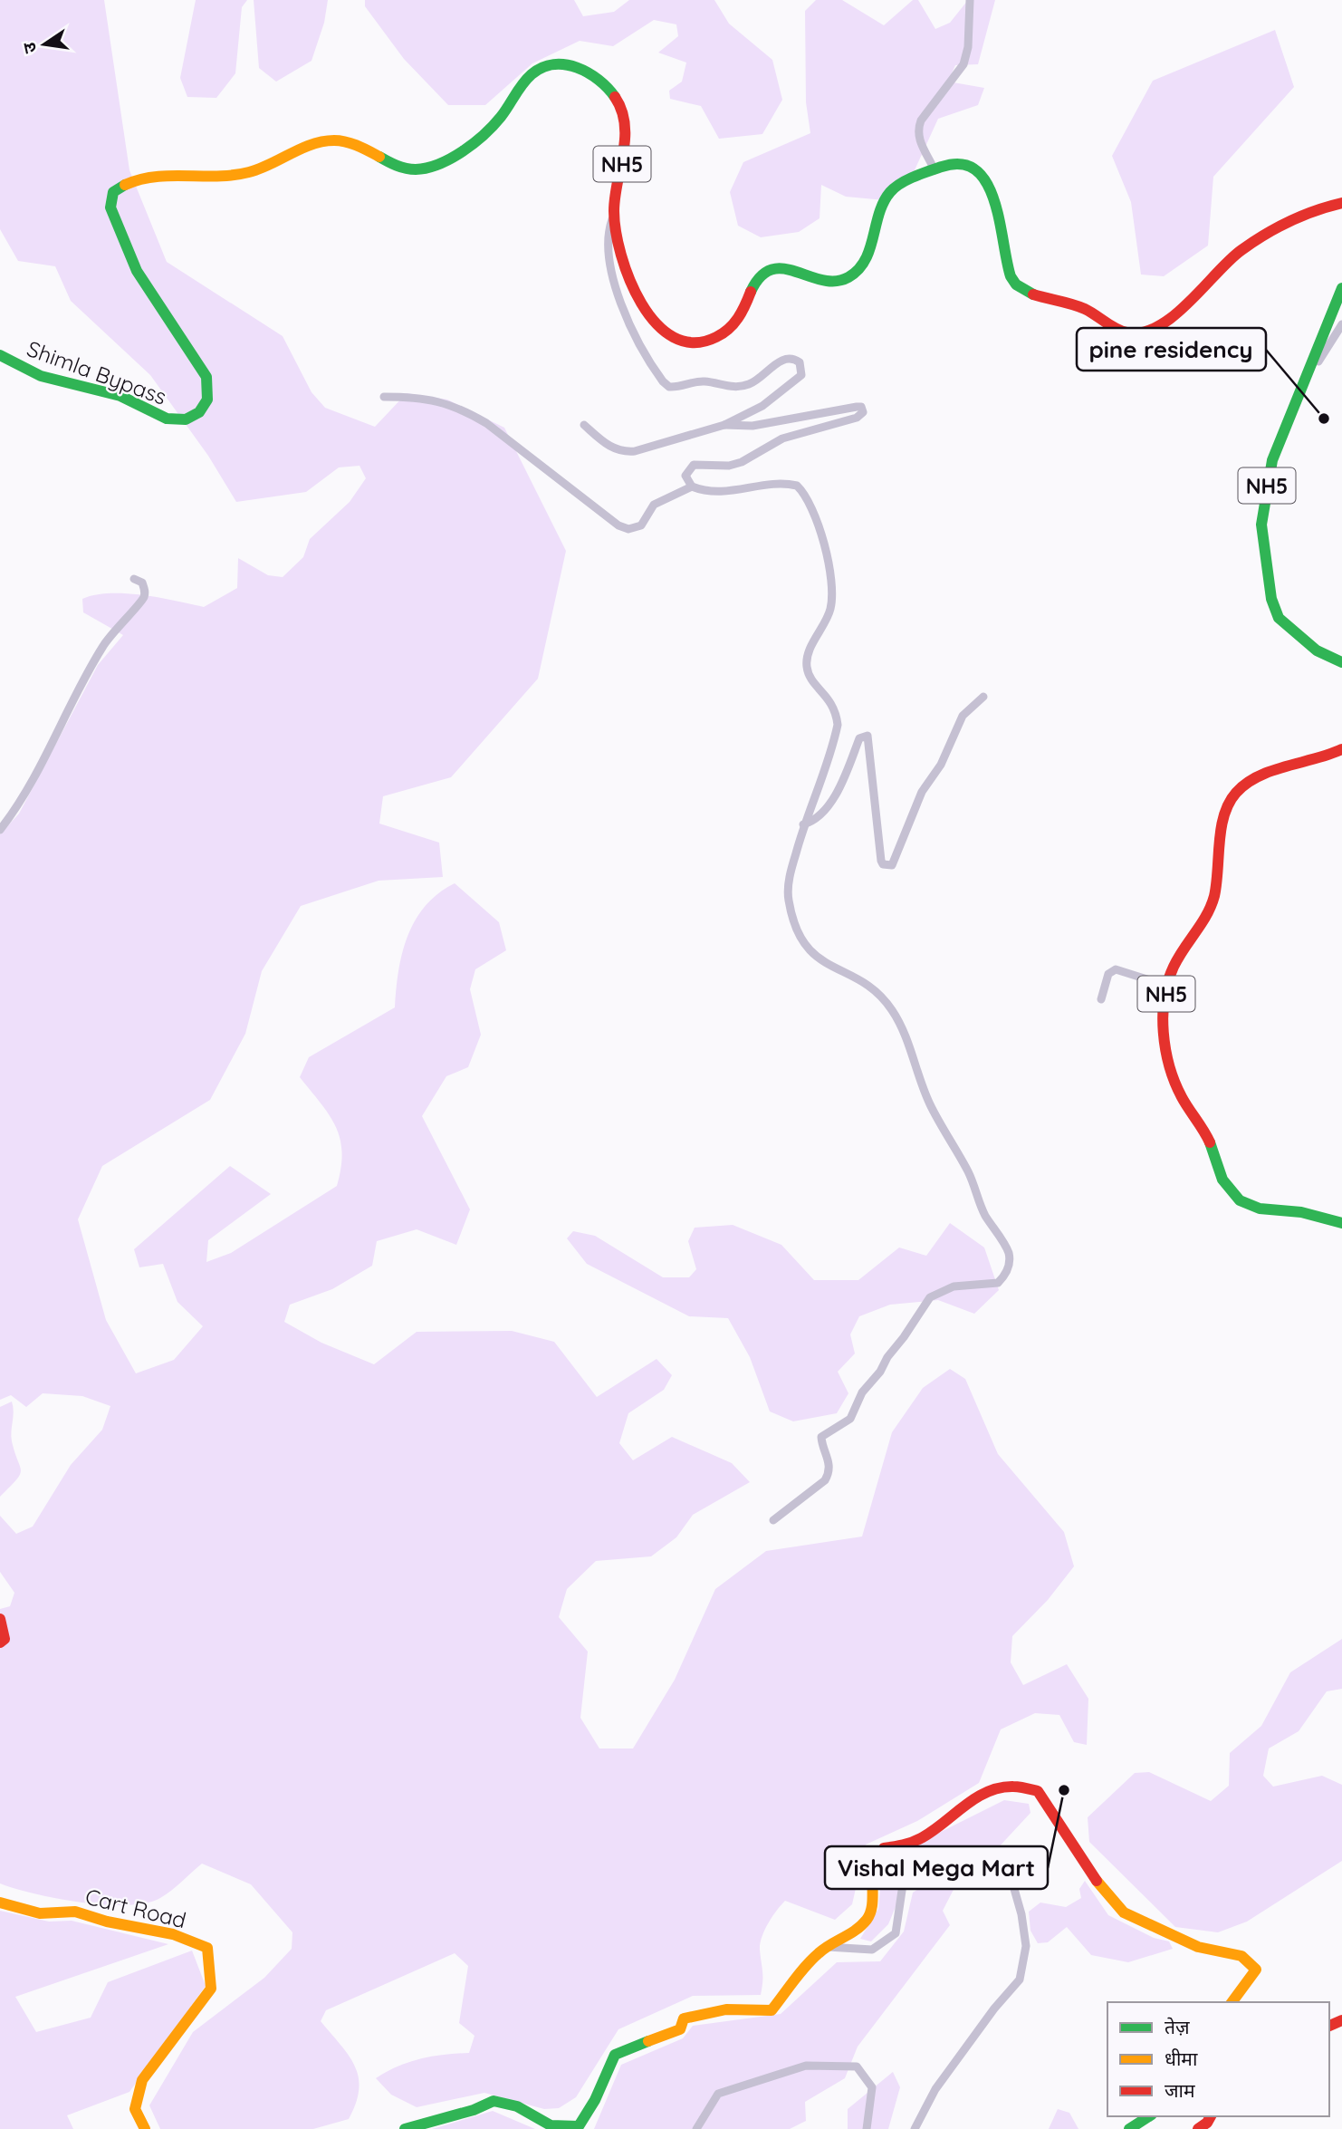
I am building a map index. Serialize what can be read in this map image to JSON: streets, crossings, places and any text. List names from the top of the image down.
{
  "streets": {
    "main road": ["NH5", "Shimla Bypass", "Cart Road"]
  },
  "places": ["pine residency", "Vishal Mega Mart"],
  "legend": ["तेज़", "धीमा", "जाम"],
  "north": "left"
}
